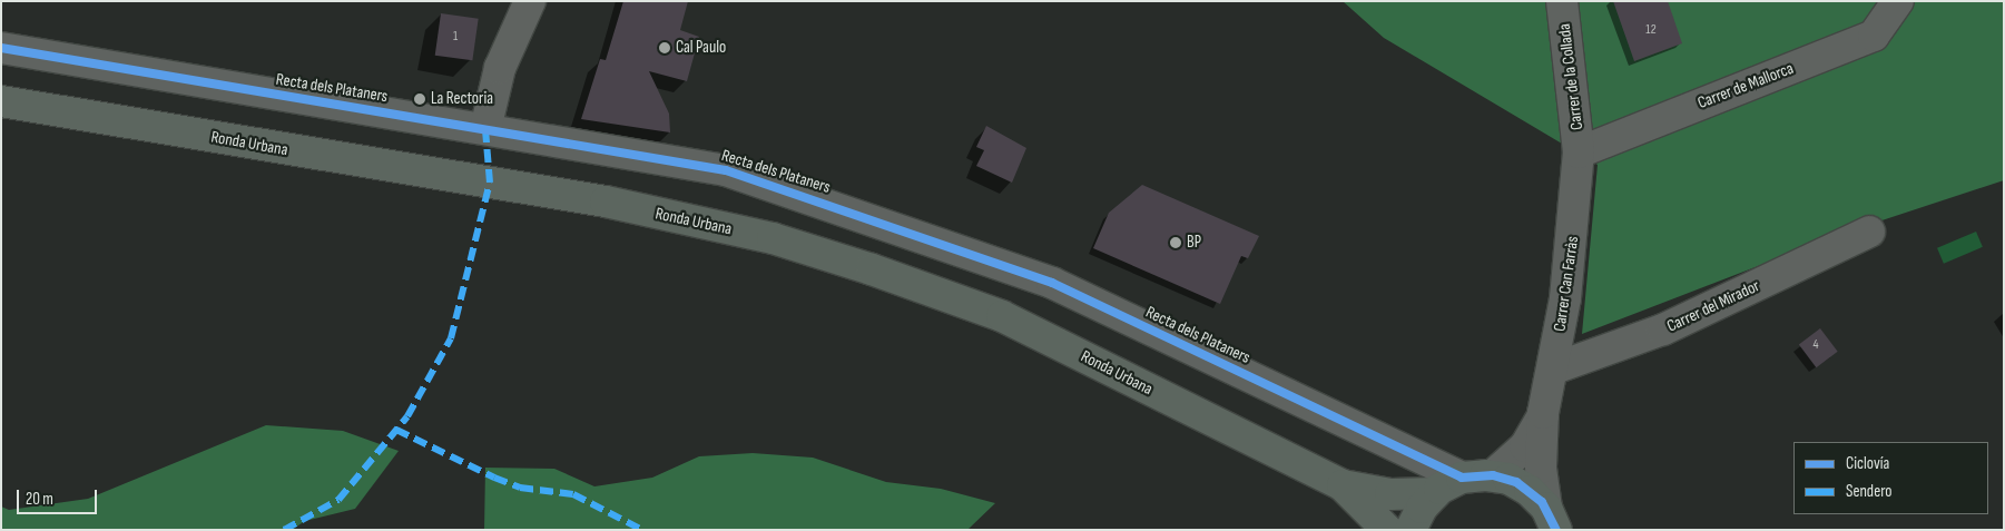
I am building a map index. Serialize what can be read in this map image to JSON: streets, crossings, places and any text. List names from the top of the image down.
{
  "streets": {
    "main road": ["Ronda Urbana"],
    "street": [
      "Carrer de la Collada",
      "Carrer de Mallorca",
      "Recta dels Plataners",
      "Carrer Can Farràs",
      "Carrer del Mirador"
    ]
  },
  "crossings": [
    ["Carrer de la Collada", "Carrer de Mallorca"],
    ["Carrer de la Collada", "Carrer Can Farràs"],
    ["Carrer de Mallorca", "Carrer Can Farràs"],
    ["Recta dels Plataners", "Ronda Urbana"],
    ["Ronda Urbana", "Carrer Can Farràs"],
    ["Carrer Can Farràs", "Carrer del Mirador"]
  ],
  "places": ["Cal Paulo", "La Rectoria", "BP"],
  "house_numbers": ["12", "1", "4"],
  "legend": ["Ciclovía", "Sendero"],
  "scale_bar": "20 m"
}
